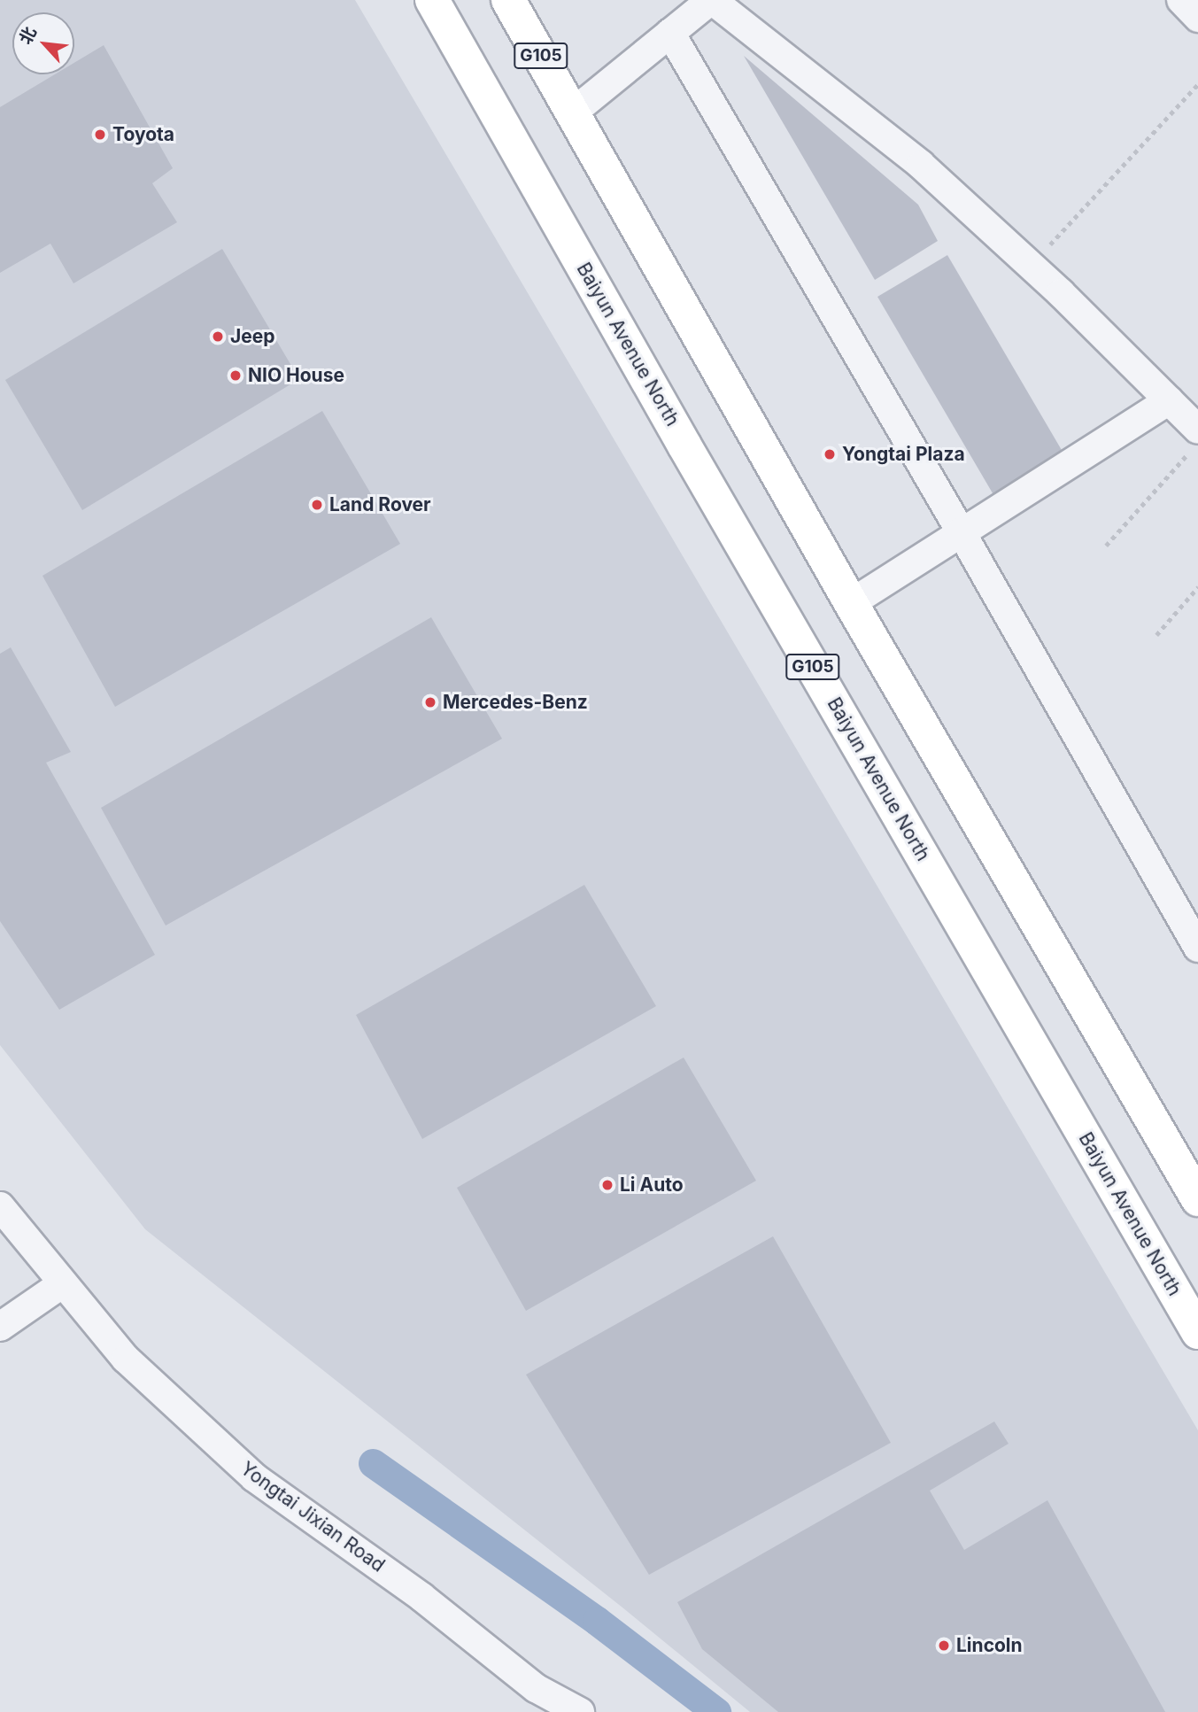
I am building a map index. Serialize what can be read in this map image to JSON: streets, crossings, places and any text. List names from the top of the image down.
{
  "streets": {
    "highway": ["G105", "Baiyun Avenue North"],
    "street": ["Yongtai Jixian Road"]
  },
  "places": [
    "Toyota",
    "Jeep",
    "NIO House",
    "Yongtai Plaza",
    "Land Rover",
    "Mercedes-Benz",
    "Li Auto",
    "Lincoln"
  ],
  "north": "top left"
}
